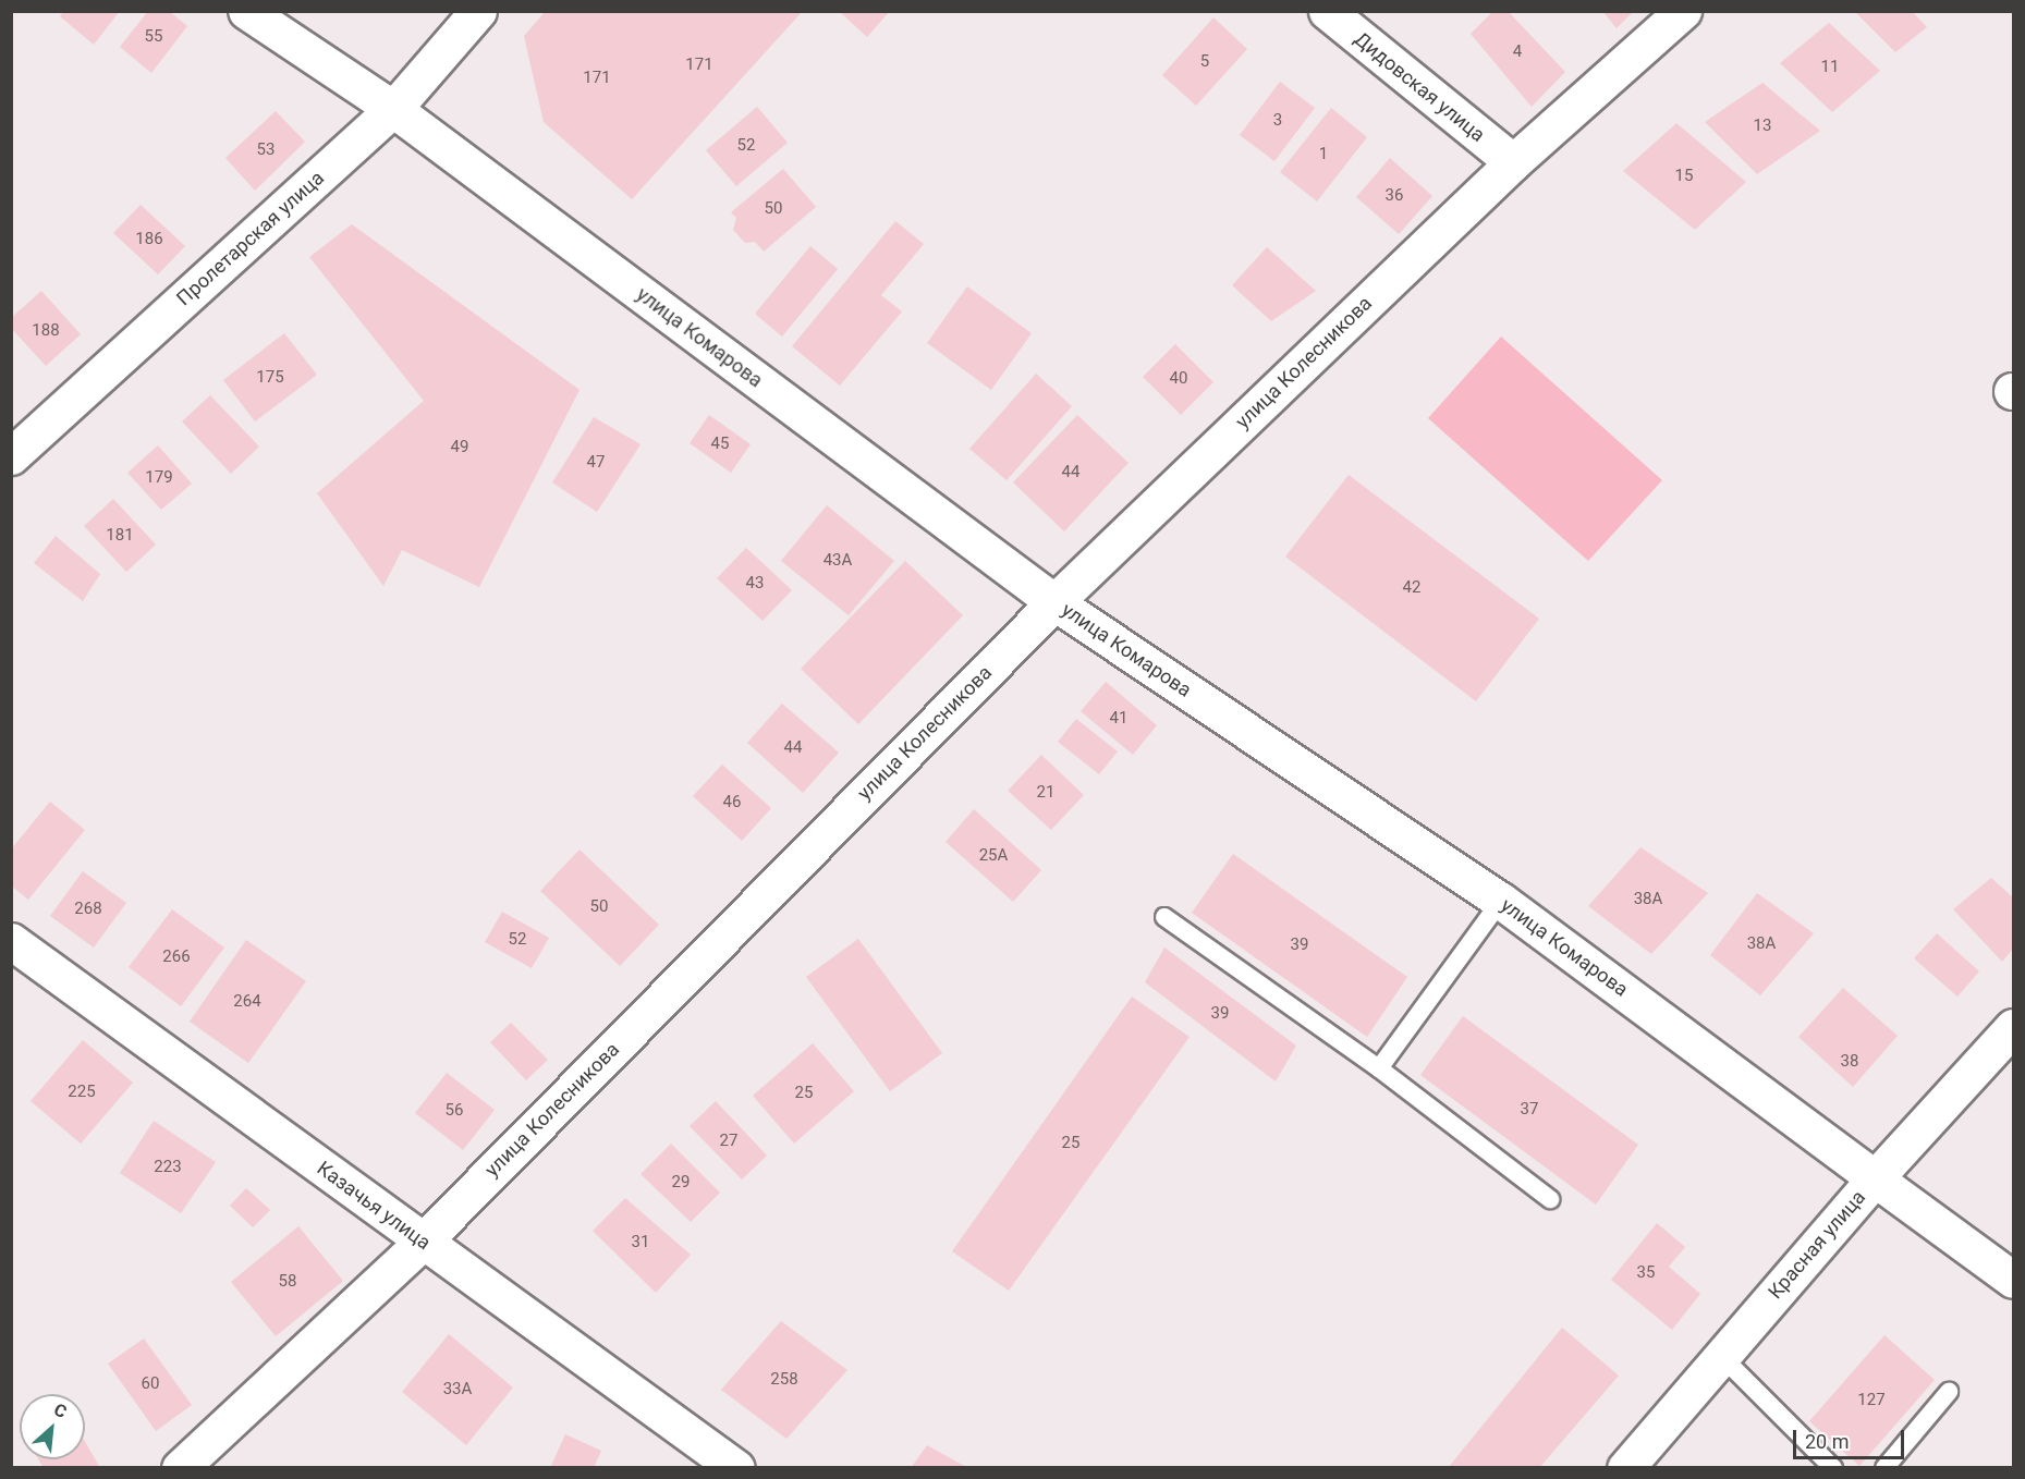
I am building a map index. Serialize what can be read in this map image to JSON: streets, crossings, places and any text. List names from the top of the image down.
{
  "streets": {
    "street": [
      "Дидовская улица",
      "Пролетарская улица",
      "улица Комарова",
      "улица Колесникова",
      "Казачья улица",
      "Красная улица"
    ]
  },
  "crossings": [
    ["Дидовская улица", "улица Колесникова"],
    ["Пролетарская улица", "улица Комарова"],
    ["улица Комарова", "улица Колесникова"],
    ["улица Комарова", "Красная улица"],
    ["улица Колесникова", "Казачья улица"]
  ],
  "house_numbers": [
    "55",
    "4",
    "5",
    "171",
    "11",
    "171",
    "3",
    "13",
    "52",
    "53",
    "1",
    "15",
    "36",
    "50",
    "186",
    "188",
    "175",
    "40",
    "45",
    "49",
    "47",
    "44",
    "179",
    "181",
    "43А",
    "43",
    "42",
    "41",
    "44",
    "21",
    "46",
    "25А",
    "38А",
    "50",
    "268",
    "52",
    "38А",
    "39",
    "266",
    "264",
    "39",
    "38",
    "225",
    "25",
    "37",
    "56",
    "27",
    "25",
    "223",
    "29",
    "31",
    "35",
    "58",
    "258",
    "60",
    "33А",
    "127"
  ],
  "scale_bar": "20 m",
  "north": "top right"
}
